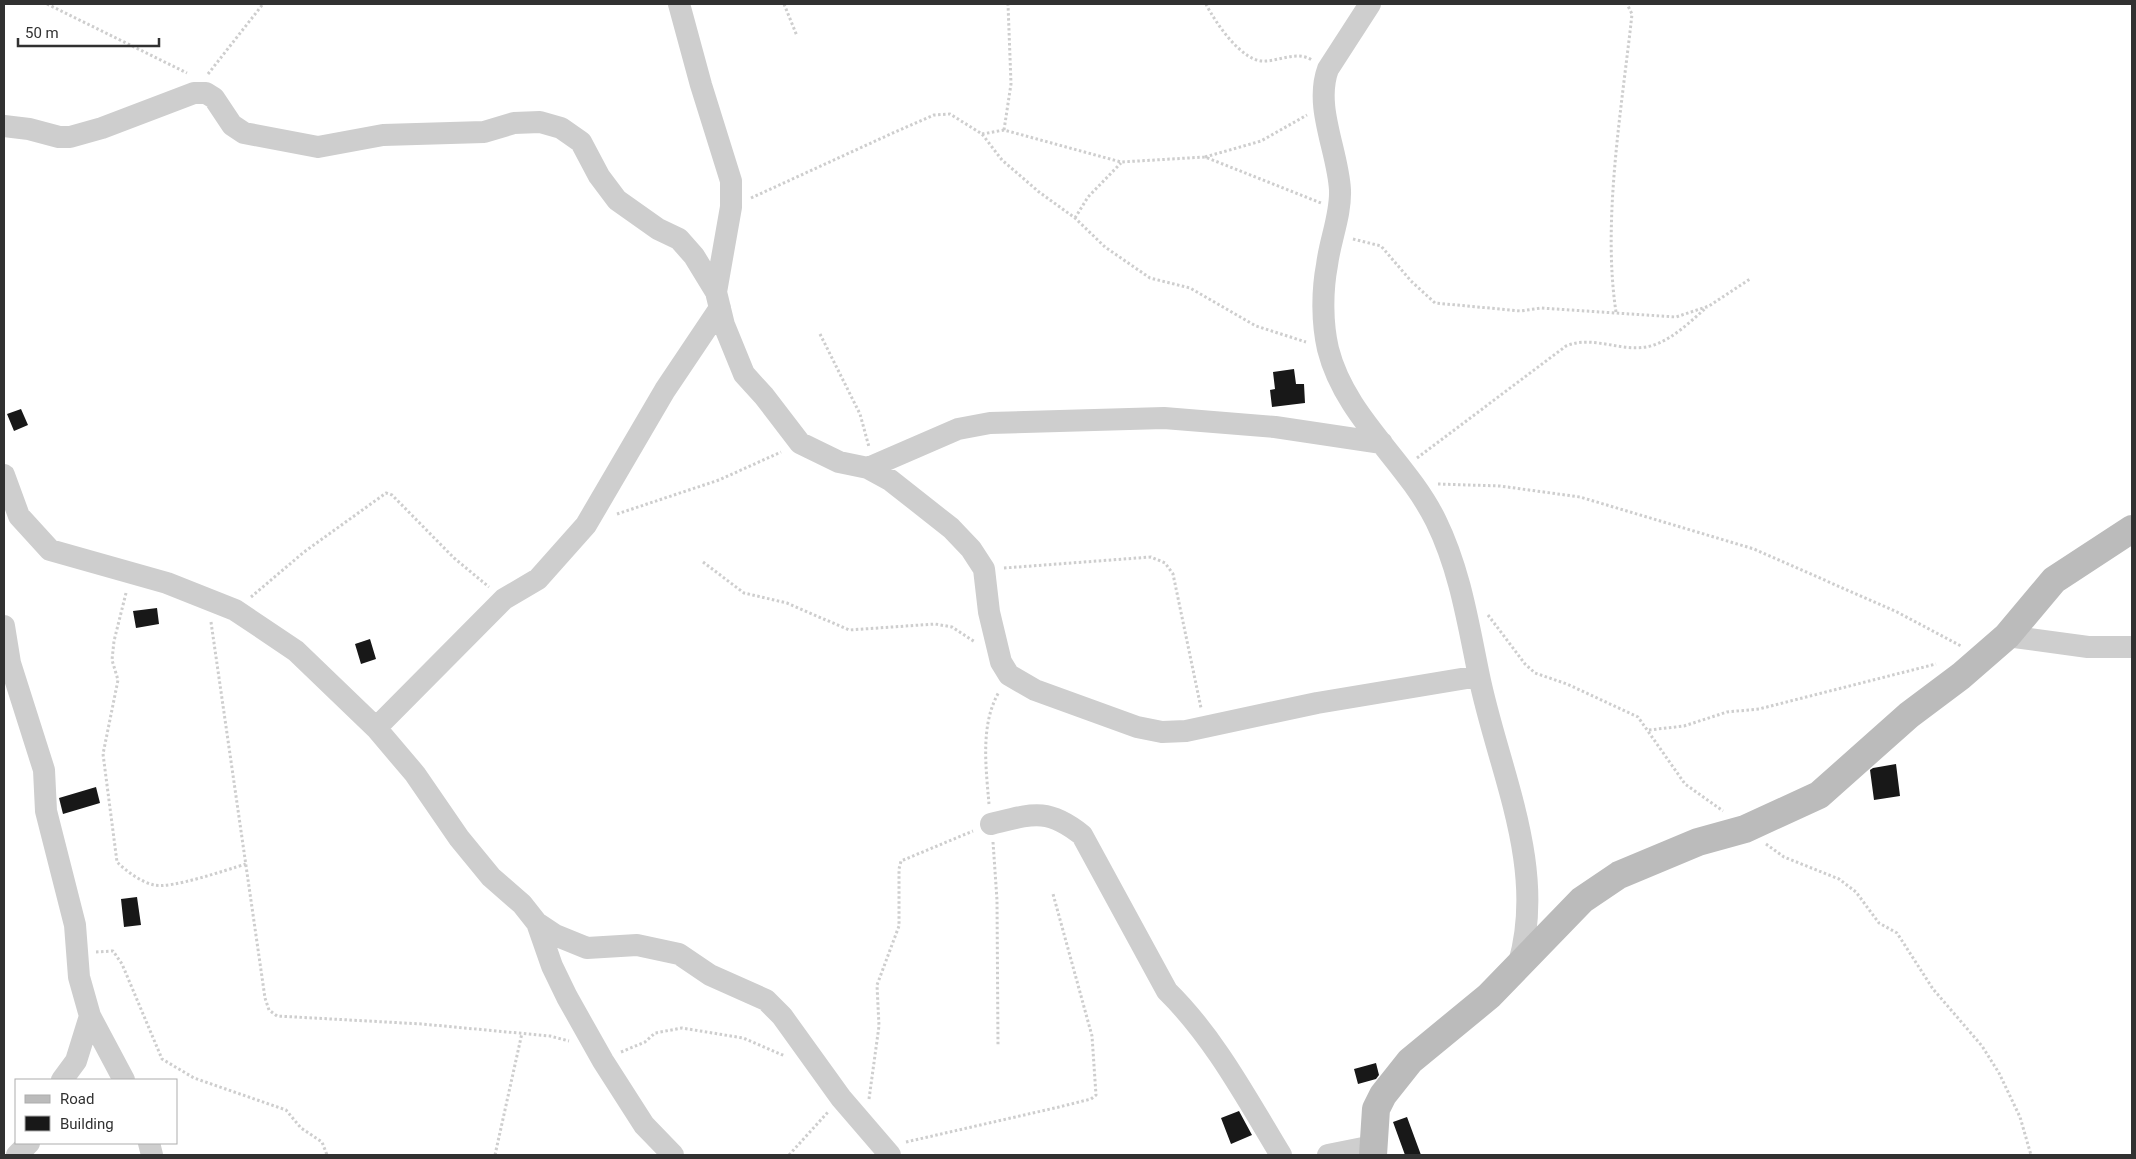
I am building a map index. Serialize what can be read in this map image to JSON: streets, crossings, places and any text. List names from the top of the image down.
{
  "legend": ["Road", "Building"],
  "scale_bar": "50 m"
}
